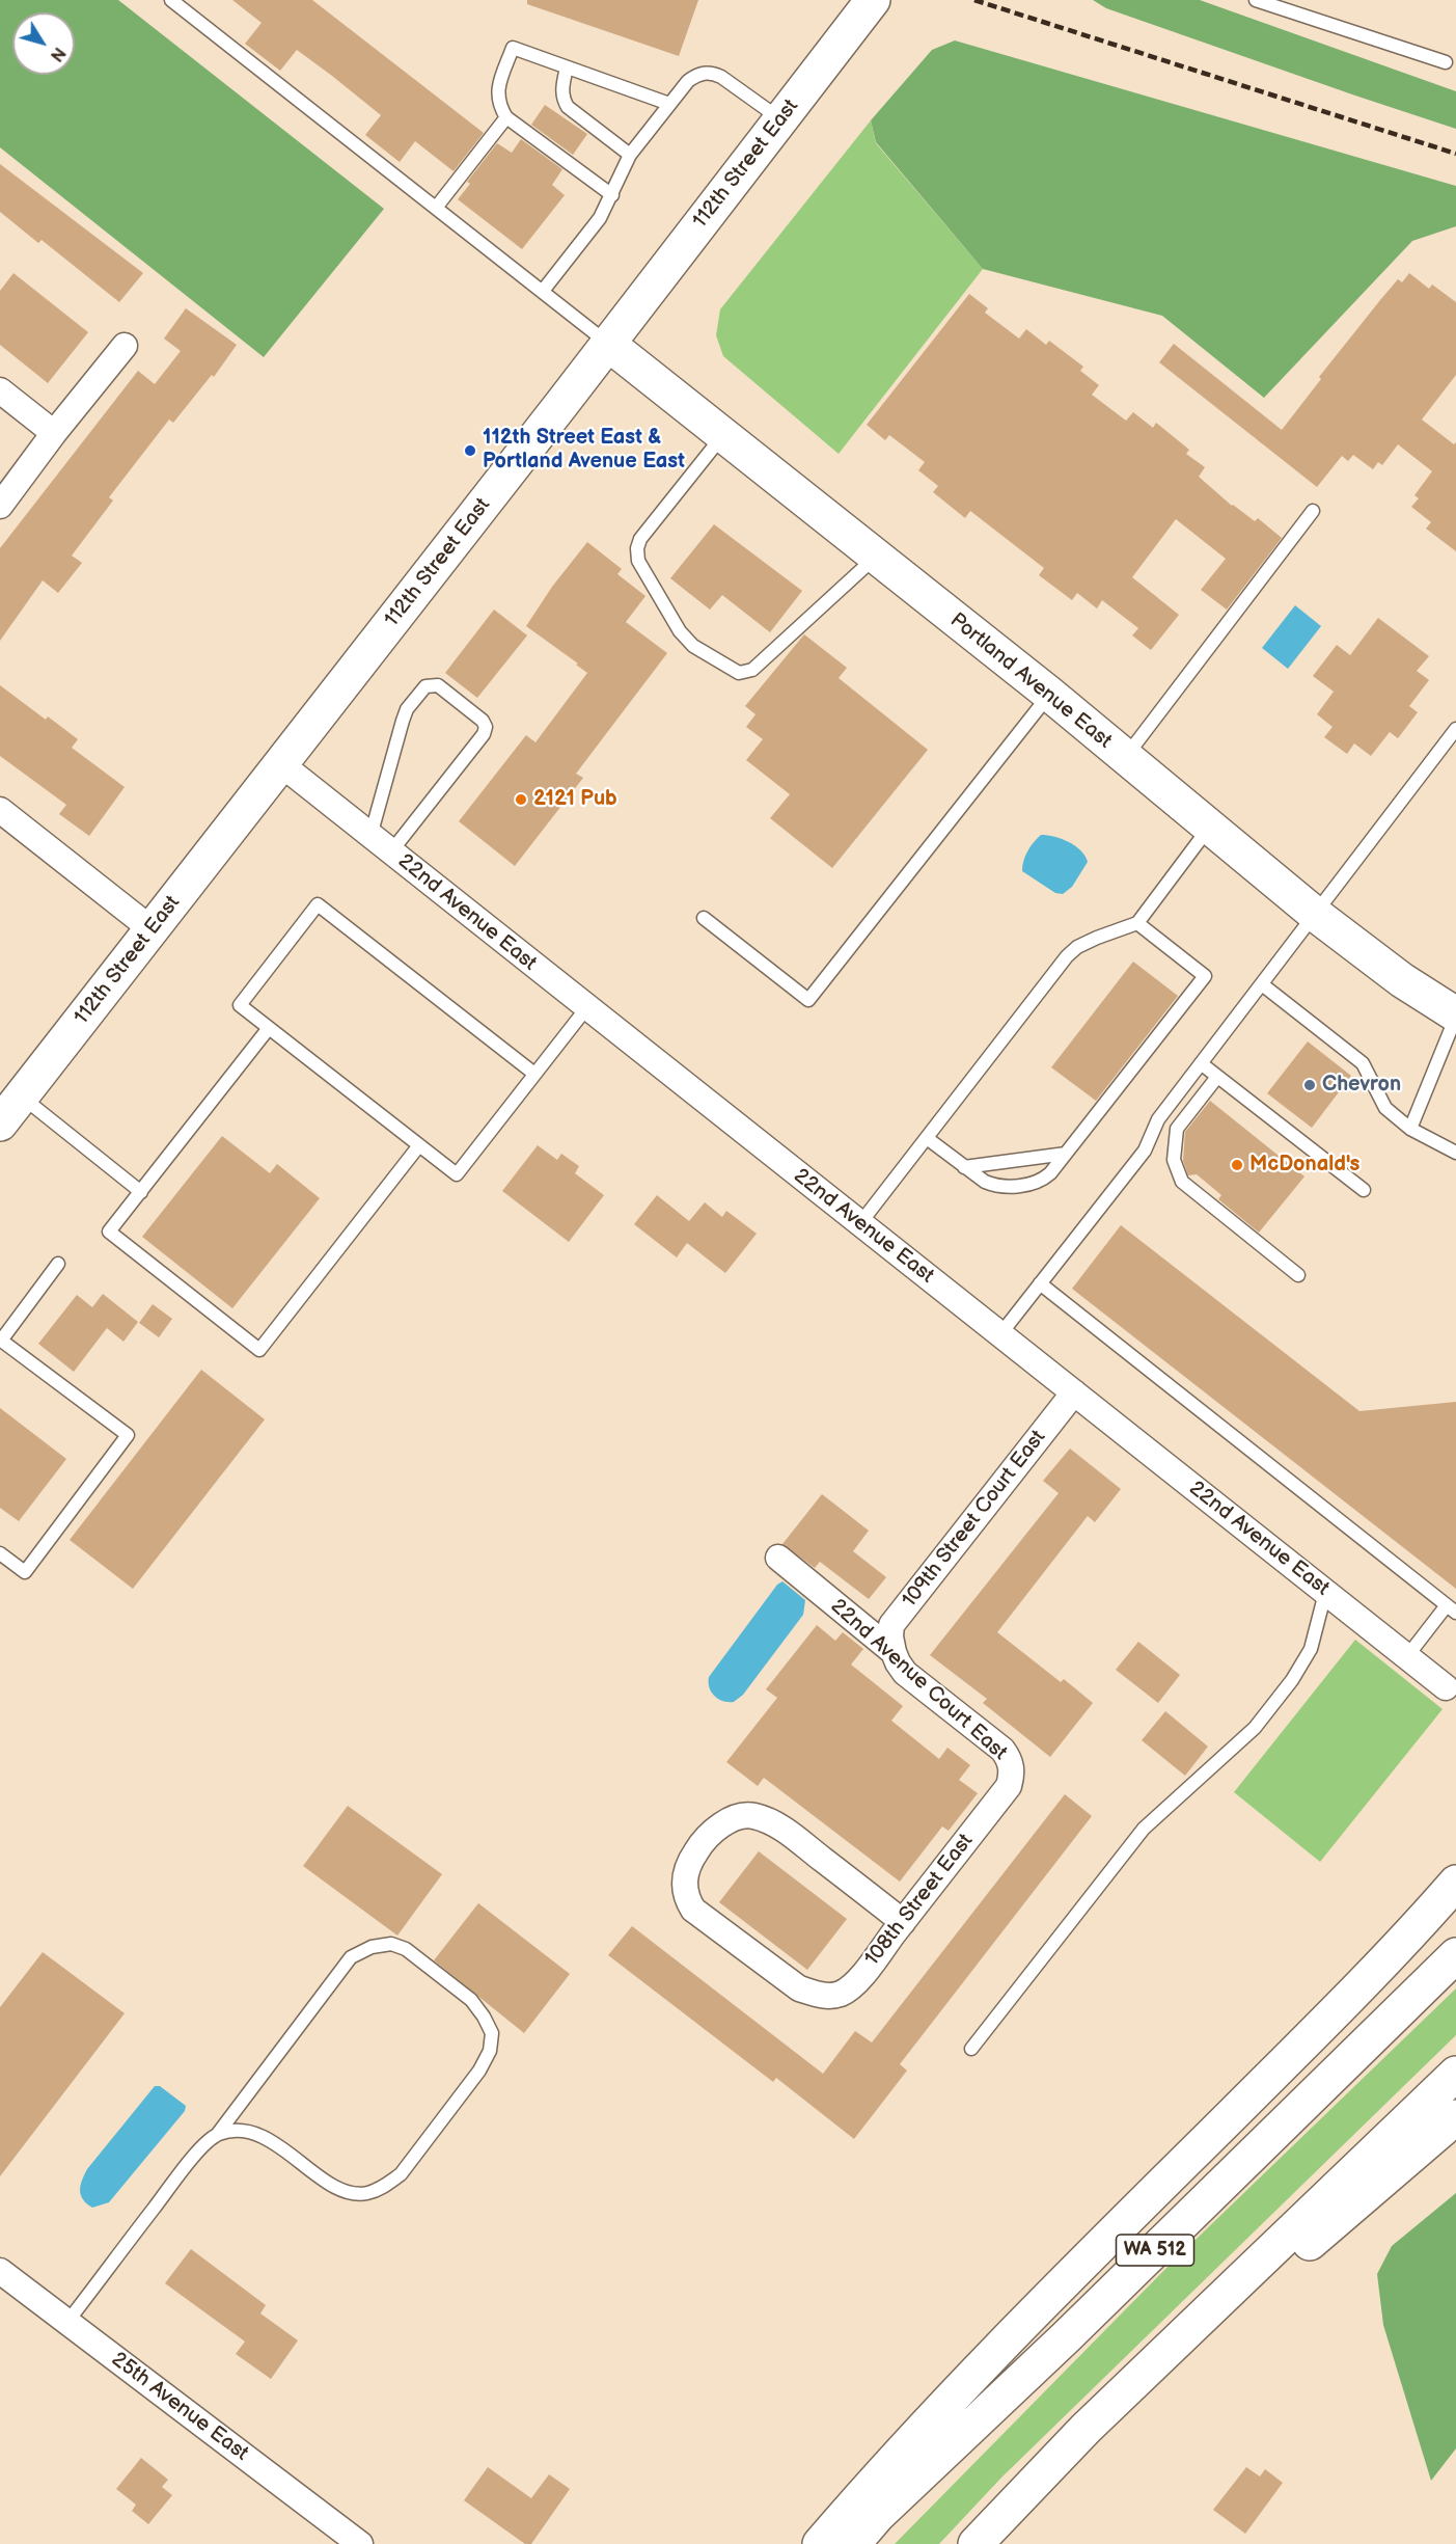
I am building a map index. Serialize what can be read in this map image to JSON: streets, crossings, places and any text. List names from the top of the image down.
{
  "streets": {
    "main road": ["112th Street East", "Portland Avenue East", "WA 512"],
    "street": [
      "22nd Avenue East",
      "109th Street Court East",
      "22nd Avenue Court East",
      "108th Street East",
      "25th Avenue East"
    ]
  },
  "crossings": [
    ["112th Street East", "Portland Avenue East"],
    ["112th Street East", "22nd Avenue East"],
    ["22nd Avenue East", "109th Street Court East"],
    ["109th Street Court East", "22nd Avenue Court East"],
    ["22nd Avenue Court East", "108th Street East"]
  ],
  "places": [
    "112th Street East & Portland Avenue East",
    "2121 Pub",
    "Chevron",
    "McDonald's"
  ],
  "north": "bottom right"
}
